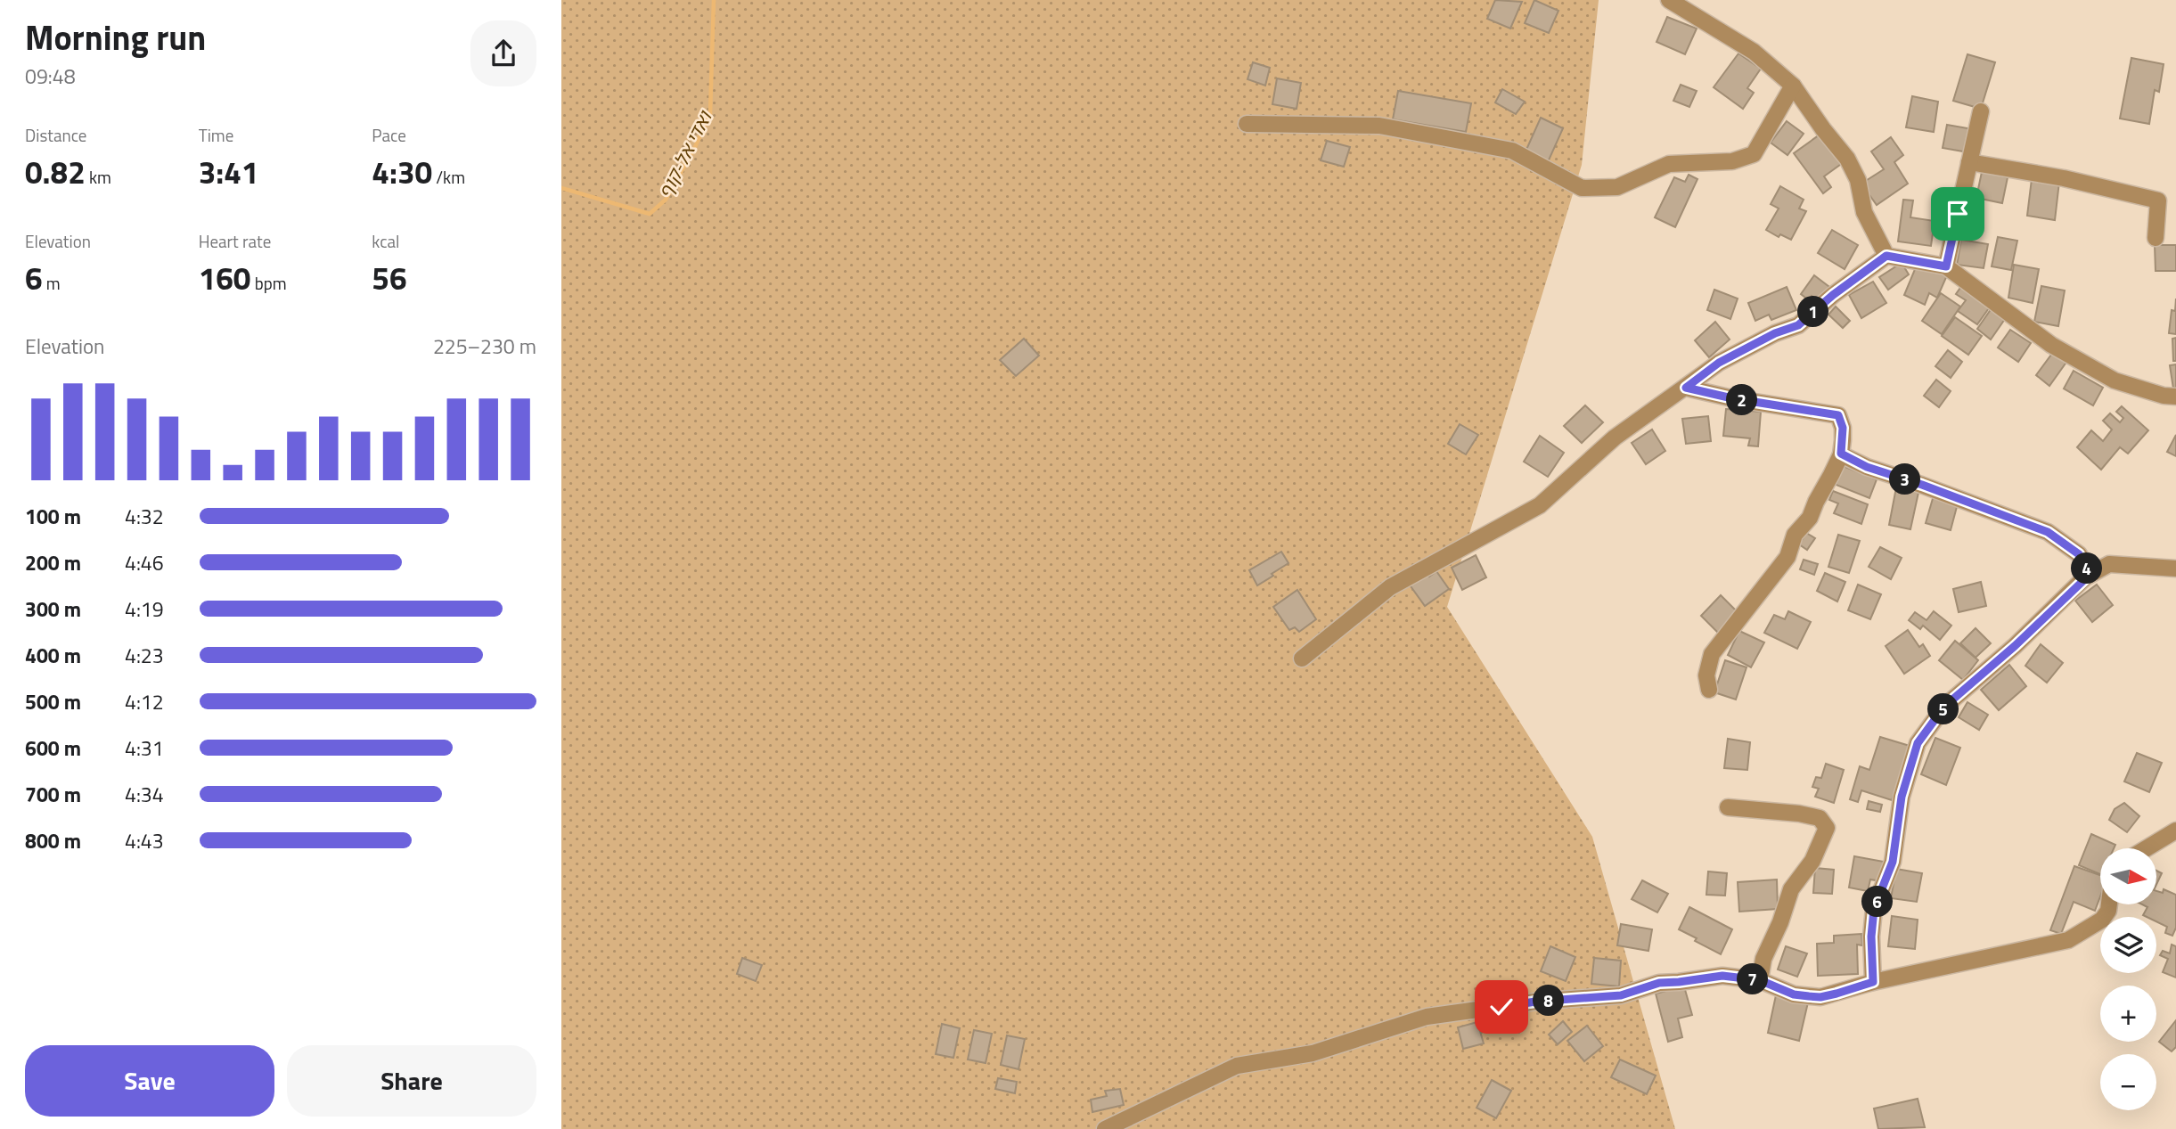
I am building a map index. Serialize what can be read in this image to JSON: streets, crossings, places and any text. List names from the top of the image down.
{
  "water": ["ואדי אל-קוף"],
  "north": "right",
  "page": {
    "heading": ["Morning run", "09:48"],
    "stats": [
      ["Distance", "0.82 km"],
      ["Time", "3:41"],
      ["Pace", "4:30 /km"],
      ["Elevation", "6 m"],
      ["Heart rate", "160 bpm"],
      ["kcal", "56"]
    ],
    "pins": [
      "1",
      "2",
      "3",
      "4",
      "5",
      "6",
      "7",
      "8"
    ],
    "chart": ["Elevation", "225–230 m"],
    "list": [
      {
        "name": "100 m",
        "note": "4:32"
      },
      {
        "name": "200 m",
        "note": "4:46"
      },
      {
        "name": "300 m",
        "note": "4:19"
      },
      {
        "name": "400 m",
        "note": "4:23"
      },
      {
        "name": "500 m",
        "note": "4:12"
      },
      {
        "name": "600 m",
        "note": "4:31"
      },
      {
        "name": "700 m",
        "note": "4:34"
      },
      {
        "name": "800 m",
        "note": "4:43"
      }
    ],
    "map_buttons": ["+", "−"],
    "buttons": ["Save", "Share"]
  }
}
